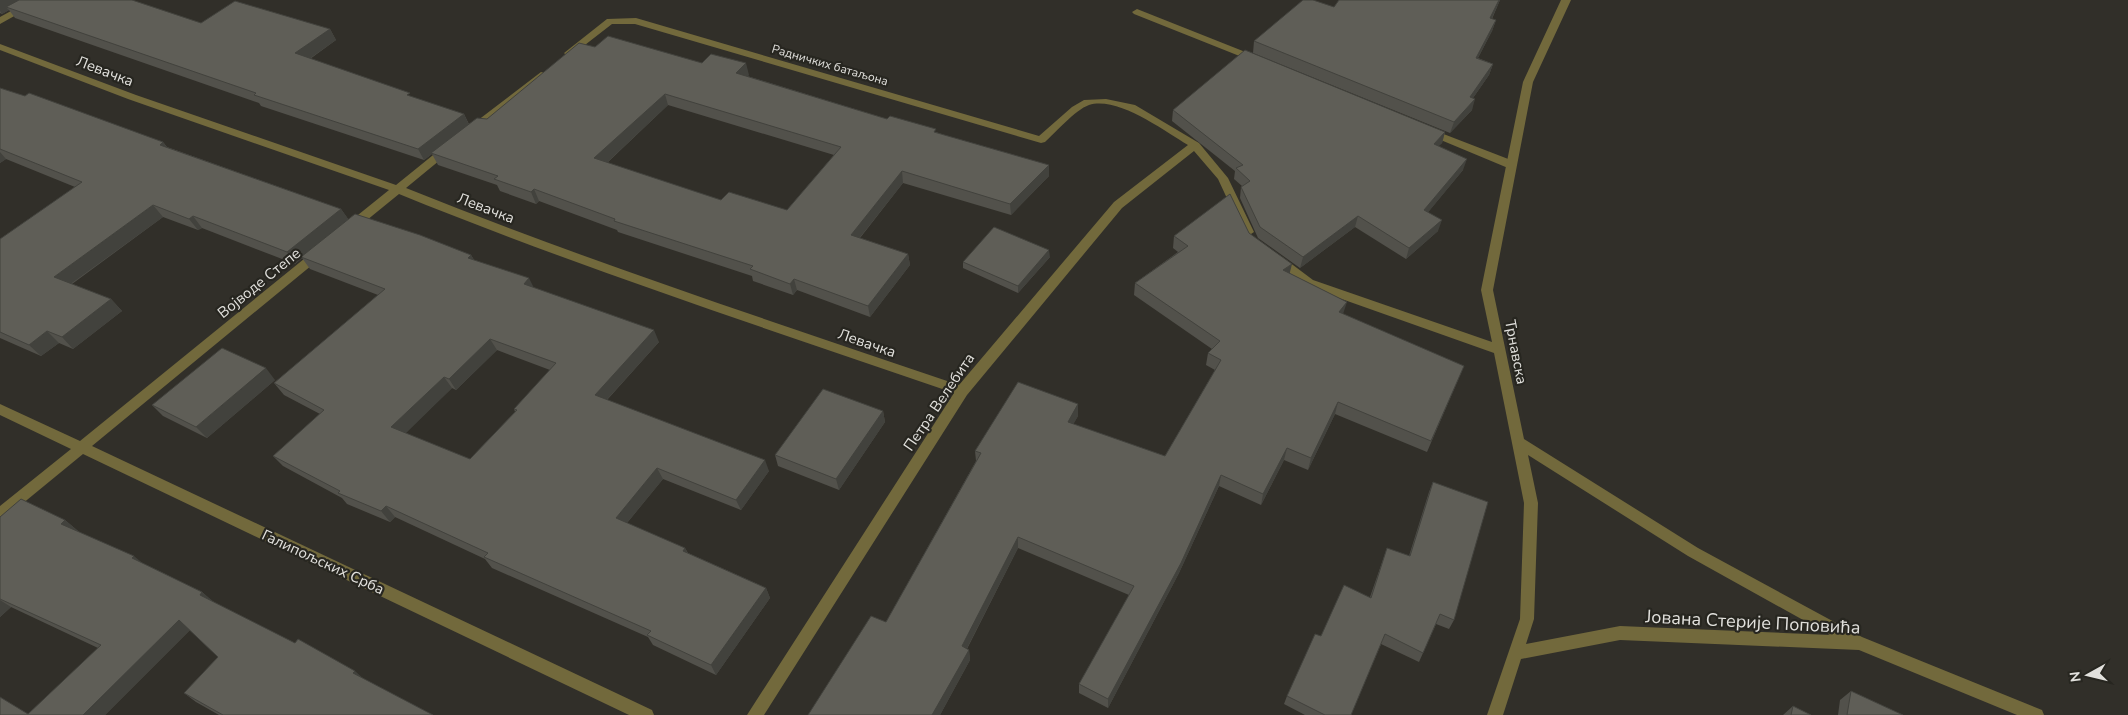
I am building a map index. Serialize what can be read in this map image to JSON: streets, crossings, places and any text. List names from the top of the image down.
{
  "streets": {
    "street": [
      "Радничких батаљона",
      "Левачка",
      "Војводе Степе",
      "Трнавска",
      "Петра Велебита",
      "Галипољских Срба",
      "Јована Стерије Поповића"
    ]
  },
  "crossings": [
    ["Радничких батаљона", "Левачка"],
    ["Радничких батаљона", "Петра Велебита"],
    ["Левачка", "Петра Велебита"],
    ["Војводе Степе", "Галипољских Срба"],
    ["Трнавска", "Јована Стерије Поповића"]
  ],
  "north": "left"
}
